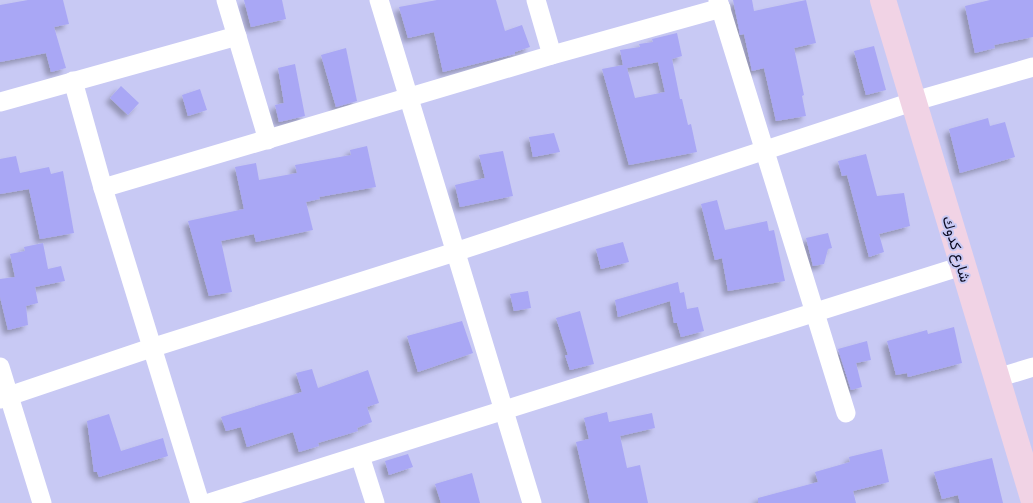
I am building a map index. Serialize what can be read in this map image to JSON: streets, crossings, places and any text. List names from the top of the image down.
{
  "streets": {
    "street": ["شارع كدوك"]
  }
}
